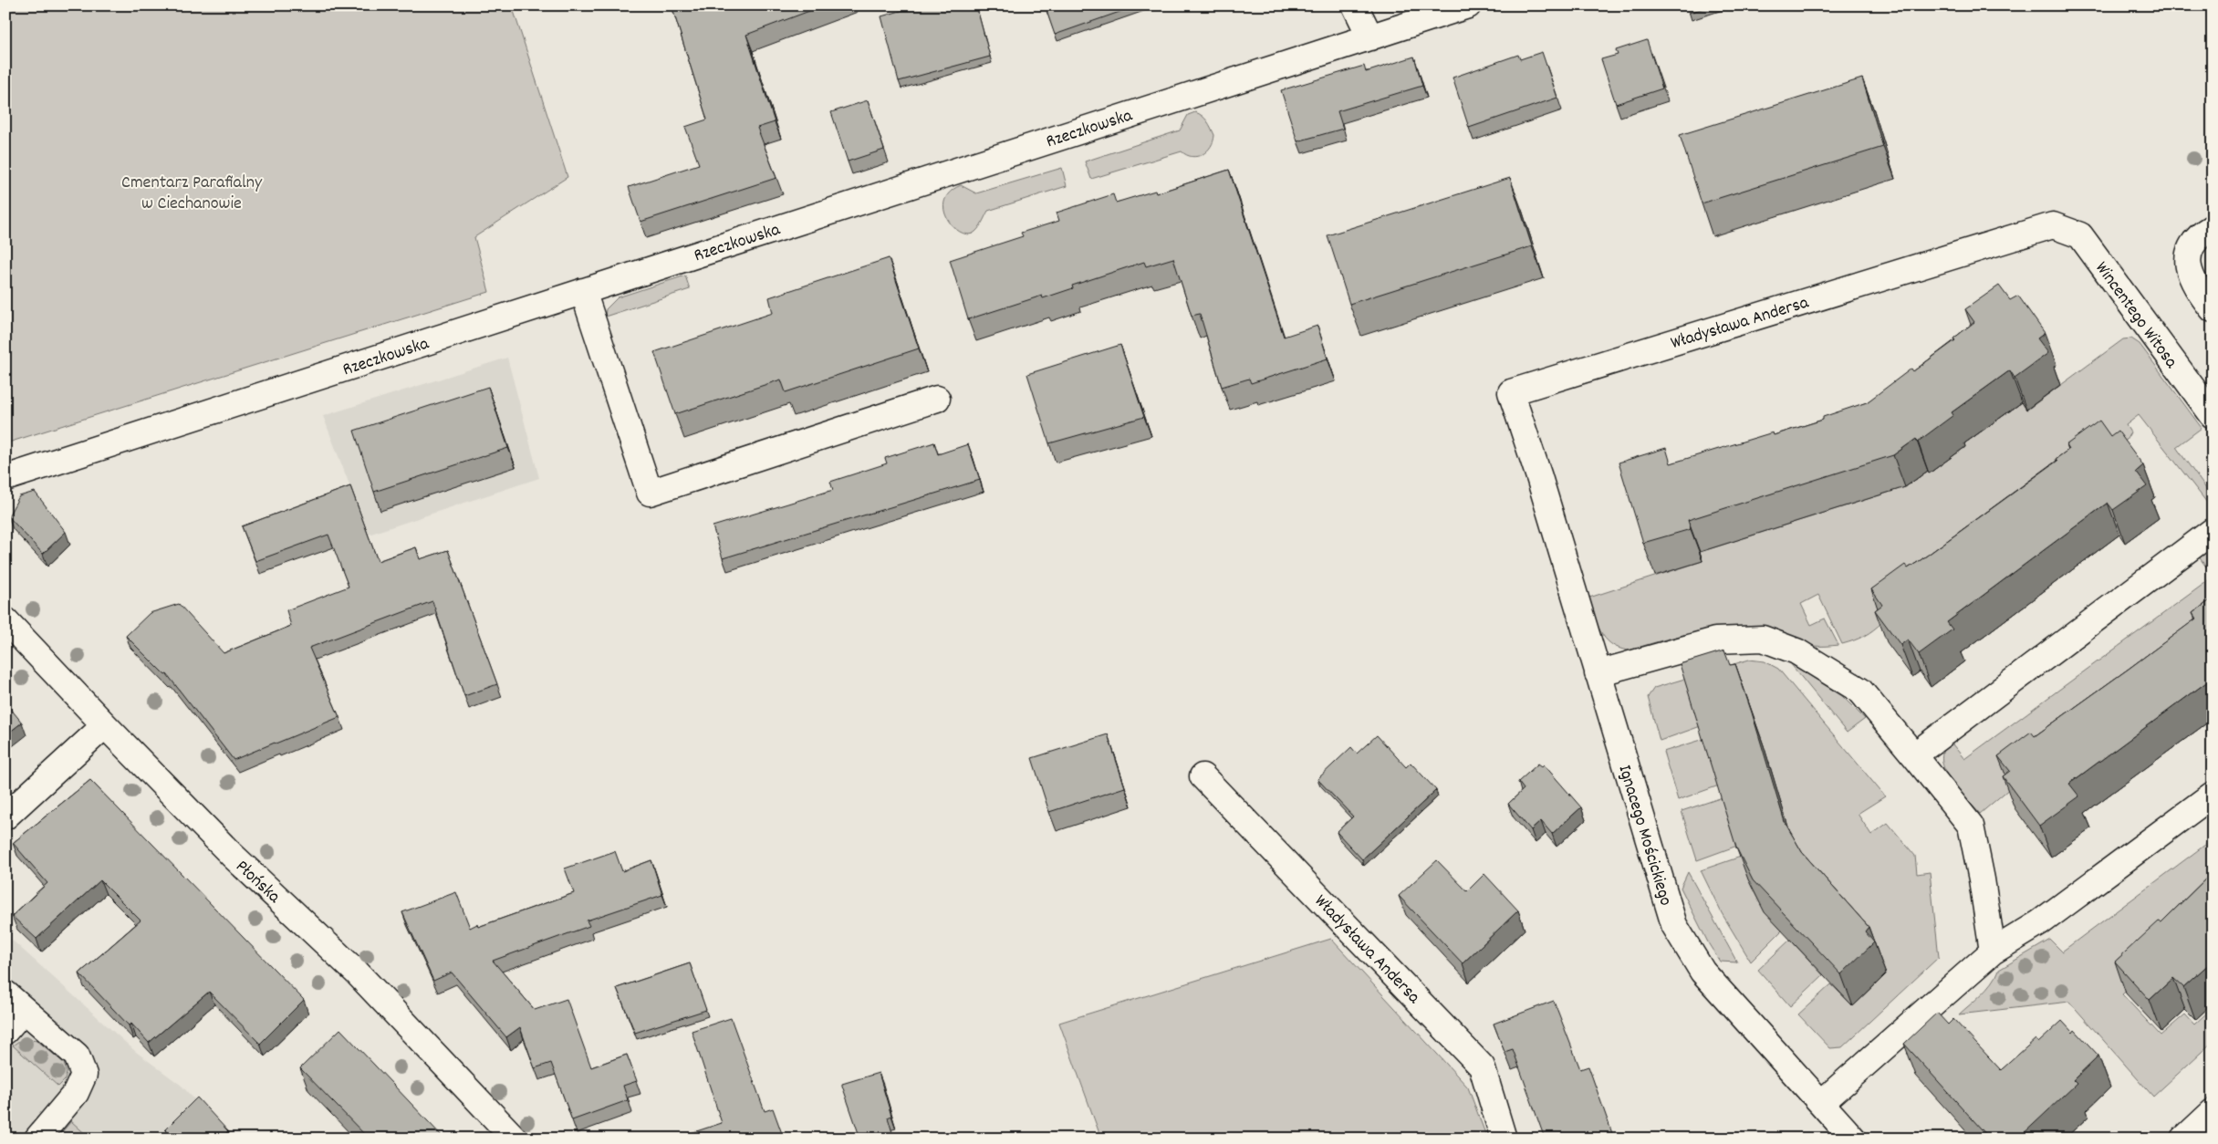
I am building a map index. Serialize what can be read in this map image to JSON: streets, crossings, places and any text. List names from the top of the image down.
{
  "streets": {
    "street": [
      "Rzeczkowska",
      "Wincentego Witosa",
      "Władysława Andersa",
      "Ignacego Mościckiego",
      "Płońska"
    ]
  },
  "crossings": [
    ["Wincentego Witosa", "Władysława Andersa"],
    ["Władysława Andersa", "Ignacego Mościckiego"]
  ],
  "parks": ["Cmentarz Parafialny w Ciechanowie"]
}
